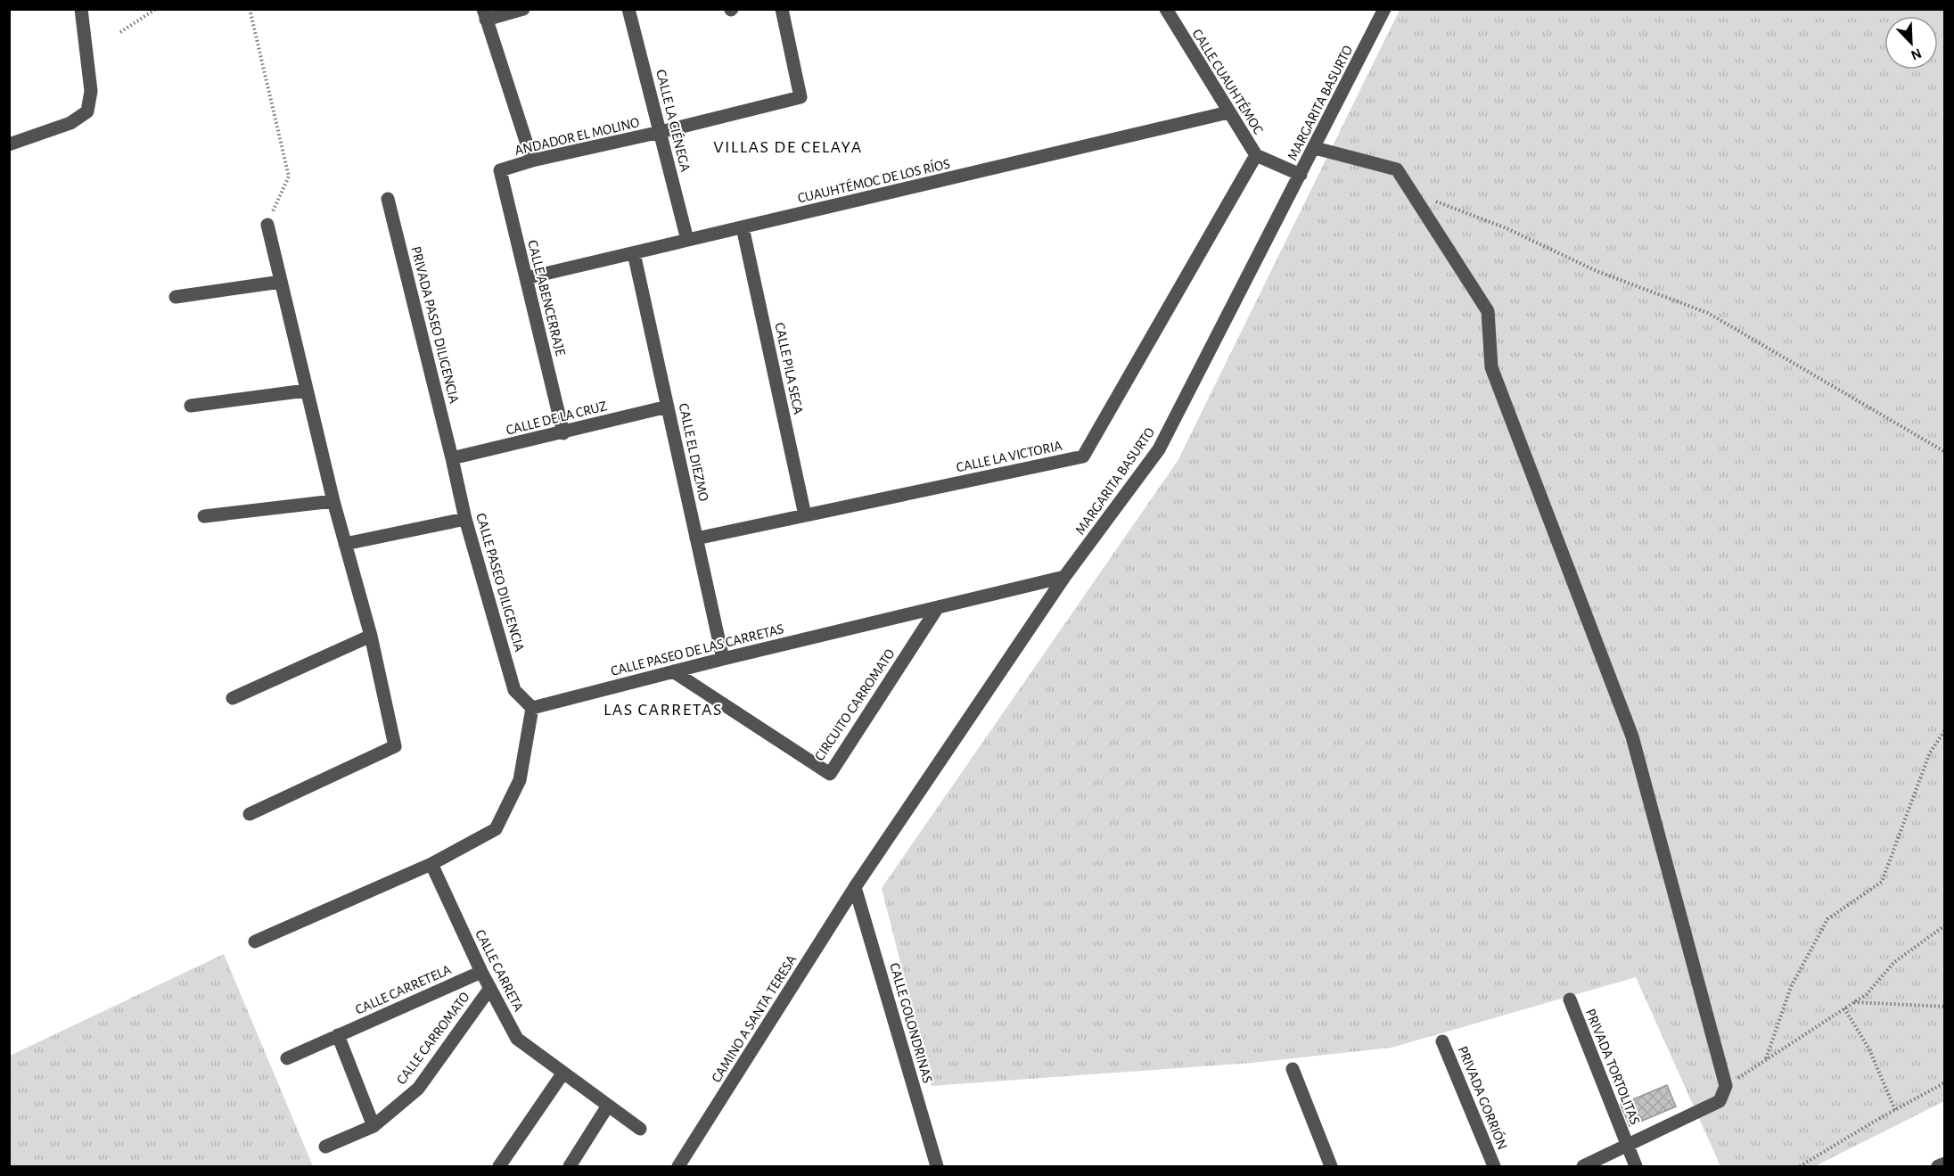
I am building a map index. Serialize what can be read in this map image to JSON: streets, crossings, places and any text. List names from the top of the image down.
{
  "streets": {
    "street": [
      "CALLE CUAUHTÉMOC",
      "MARGARITA BASURTO",
      "CALLE LA CIÉNEGA",
      "ANDADOR EL MOLINO",
      "CUAUHTÉMOC DE LOS RÍOS",
      "CALLE ABENCERRAJE",
      "PRIVADA PASEO DILIGENCIA",
      "CALLE PILA SECA",
      "CALLE DE LA CRUZ",
      "CALLE EL DIEZMO",
      "CALLE LA VICTORIA",
      "CALLE PASEO DILIGENCIA",
      "CALLE PASEO DE LAS CARRETAS",
      "CIRCUITO CARROMATO",
      "CALLE CARRETA",
      "CALLE CARRETELA",
      "CAMINO A SANTA TERESA",
      "CALLE GOLONDRINAS",
      "CALLE CARROMATO",
      "PRIVADA TORTOLITAS",
      "PRIVADA GORRIÓN"
    ]
  },
  "crossings": [
    ["CALLE CUAUHTÉMOC", "MARGARITA BASURTO"],
    ["CALLE CUAUHTÉMOC", "CUAUHTÉMOC DE LOS RÍOS"],
    ["CALLE CUAUHTÉMOC", "CALLE LA VICTORIA"],
    ["MARGARITA BASURTO", "CALLE PASEO DE LAS CARRETAS"],
    ["MARGARITA BASURTO", "CAMINO A SANTA TERESA"],
    ["MARGARITA BASURTO", "CALLE GOLONDRINAS"],
    ["CALLE LA CIÉNEGA", "ANDADOR EL MOLINO"],
    ["CALLE LA CIÉNEGA", "CUAUHTÉMOC DE LOS RÍOS"],
    ["ANDADOR EL MOLINO", "CALLE ABENCERRAJE"],
    ["CUAUHTÉMOC DE LOS RÍOS", "CALLE ABENCERRAJE"],
    ["CUAUHTÉMOC DE LOS RÍOS", "CALLE PILA SECA"],
    ["CUAUHTÉMOC DE LOS RÍOS", "CALLE EL DIEZMO"],
    ["CALLE ABENCERRAJE", "CALLE DE LA CRUZ"],
    ["PRIVADA PASEO DILIGENCIA", "CALLE DE LA CRUZ"],
    ["PRIVADA PASEO DILIGENCIA", "CALLE PASEO DILIGENCIA"],
    ["CALLE PILA SECA", "CALLE LA VICTORIA"],
    ["CALLE DE LA CRUZ", "CALLE EL DIEZMO"],
    ["CALLE DE LA CRUZ", "CALLE PASEO DILIGENCIA"],
    ["CALLE EL DIEZMO", "CALLE LA VICTORIA"],
    ["CALLE EL DIEZMO", "CALLE PASEO DE LAS CARRETAS"],
    ["CALLE PASEO DILIGENCIA", "CALLE PASEO DE LAS CARRETAS"],
    ["CALLE PASEO DE LAS CARRETAS", "CIRCUITO CARROMATO"],
    ["CALLE CARRETA", "CALLE CARRETELA"],
    ["CALLE CARRETA", "CALLE CARROMATO"],
    ["CAMINO A SANTA TERESA", "CALLE GOLONDRINAS"]
  ],
  "districts": ["VILLAS DE CELAYA", "LAS CARRETAS"],
  "north": "bottom right"
}
